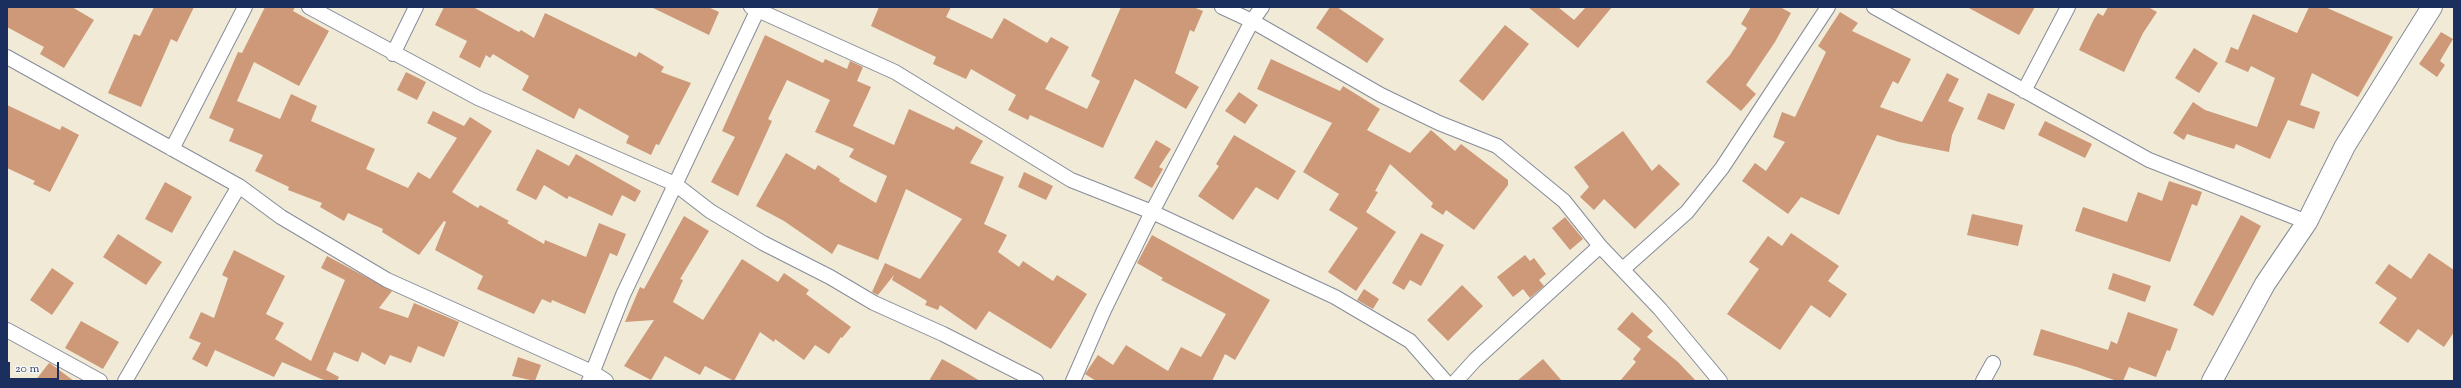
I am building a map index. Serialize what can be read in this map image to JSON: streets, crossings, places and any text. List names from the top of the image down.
{
  "scale_bar": "20 m"
}
